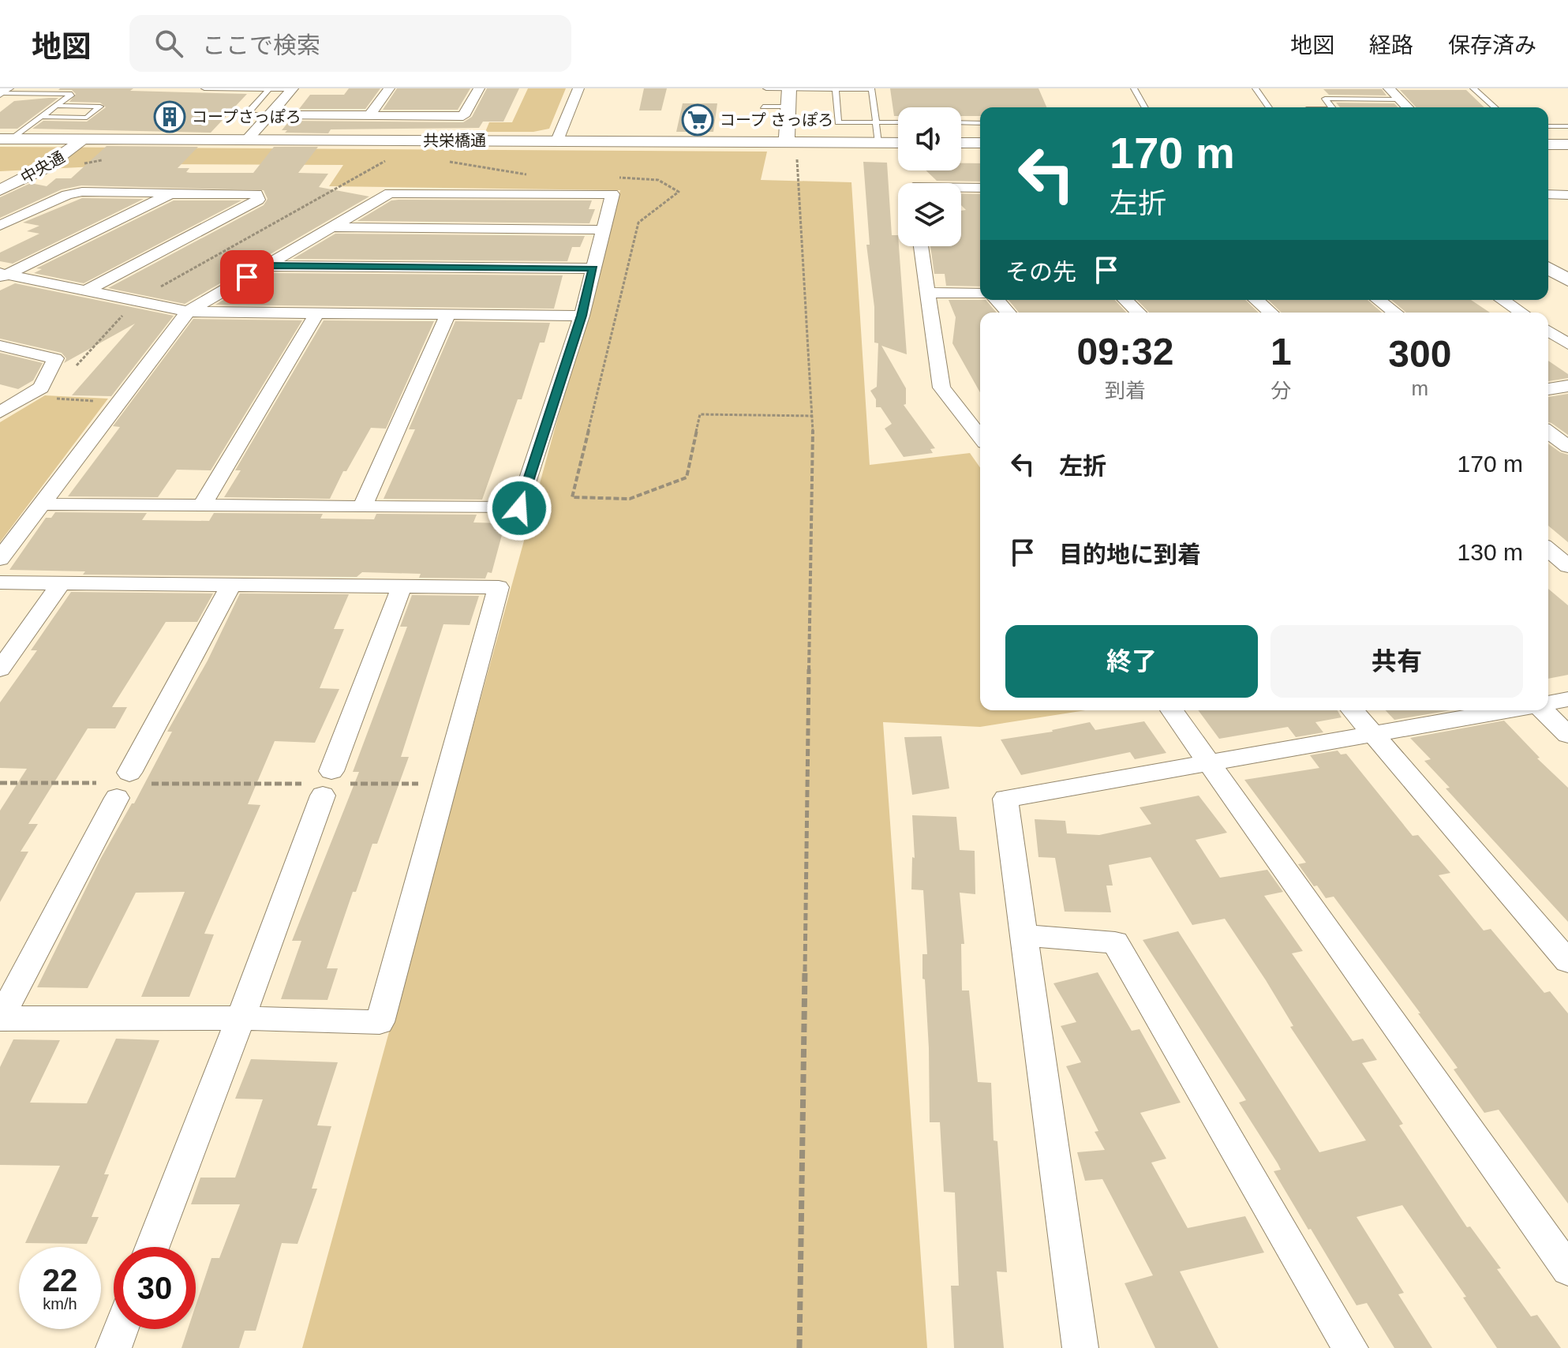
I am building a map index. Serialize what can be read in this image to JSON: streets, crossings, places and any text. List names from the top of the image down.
{
  "streets": {
    "street": ["共栄橋通", "中央通"]
  },
  "crossings": [
    ["共栄橋通", "中央通"]
  ],
  "places": {
    "building": ["コープさっぽろ"],
    "supermarket": ["コープ さっぽろ"]
  },
  "page": {
    "header": "地図",
    "search": "ここで検索",
    "nav": ["地図", "経路", "保存済み"],
    "turn": ["170 m", "左折"],
    "then": "その先",
    "eta": [
      "09:32",
      "到着",
      "1",
      "分",
      "300",
      "m"
    ],
    "list": [
      {
        "name": "左折",
        "value": "170 m"
      },
      {
        "name": "目的地に到着",
        "value": "130 m"
      }
    ],
    "buttons": ["終了", "共有"],
    "speed": "22 km/h",
    "limit": "30"
  }
}
